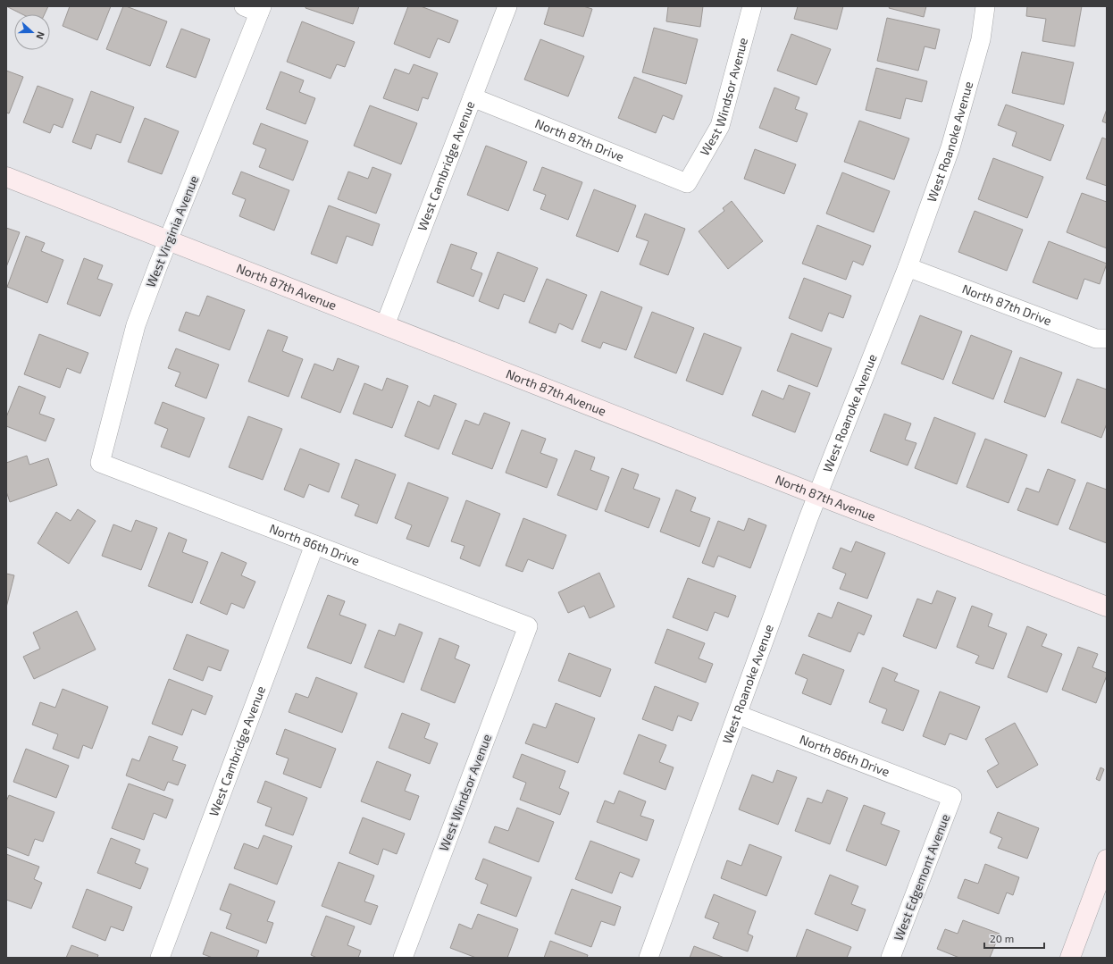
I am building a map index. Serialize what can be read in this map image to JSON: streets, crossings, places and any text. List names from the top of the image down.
{
  "streets": {
    "street": [
      "West Windsor Avenue",
      "North 87th Drive",
      "West Roanoke Avenue",
      "West Cambridge Avenue",
      "West Virginia Avenue",
      "North 87th Avenue",
      "North 86th Drive",
      "West Edgemont Avenue"
    ]
  },
  "crossings": [
    ["West Windsor Avenue", "North 87th Drive"],
    ["West Windsor Avenue", "North 86th Drive"],
    ["North 87th Drive", "West Roanoke Avenue"],
    ["North 87th Drive", "West Cambridge Avenue"],
    ["West Roanoke Avenue", "North 87th Avenue"],
    ["West Roanoke Avenue", "North 86th Drive"],
    ["West Cambridge Avenue", "North 87th Avenue"],
    ["West Cambridge Avenue", "North 86th Drive"],
    ["West Virginia Avenue", "North 87th Avenue"],
    ["West Virginia Avenue", "North 86th Drive"],
    ["North 86th Drive", "West Edgemont Avenue"]
  ],
  "scale_bar": "20 m",
  "north": "right"
}
